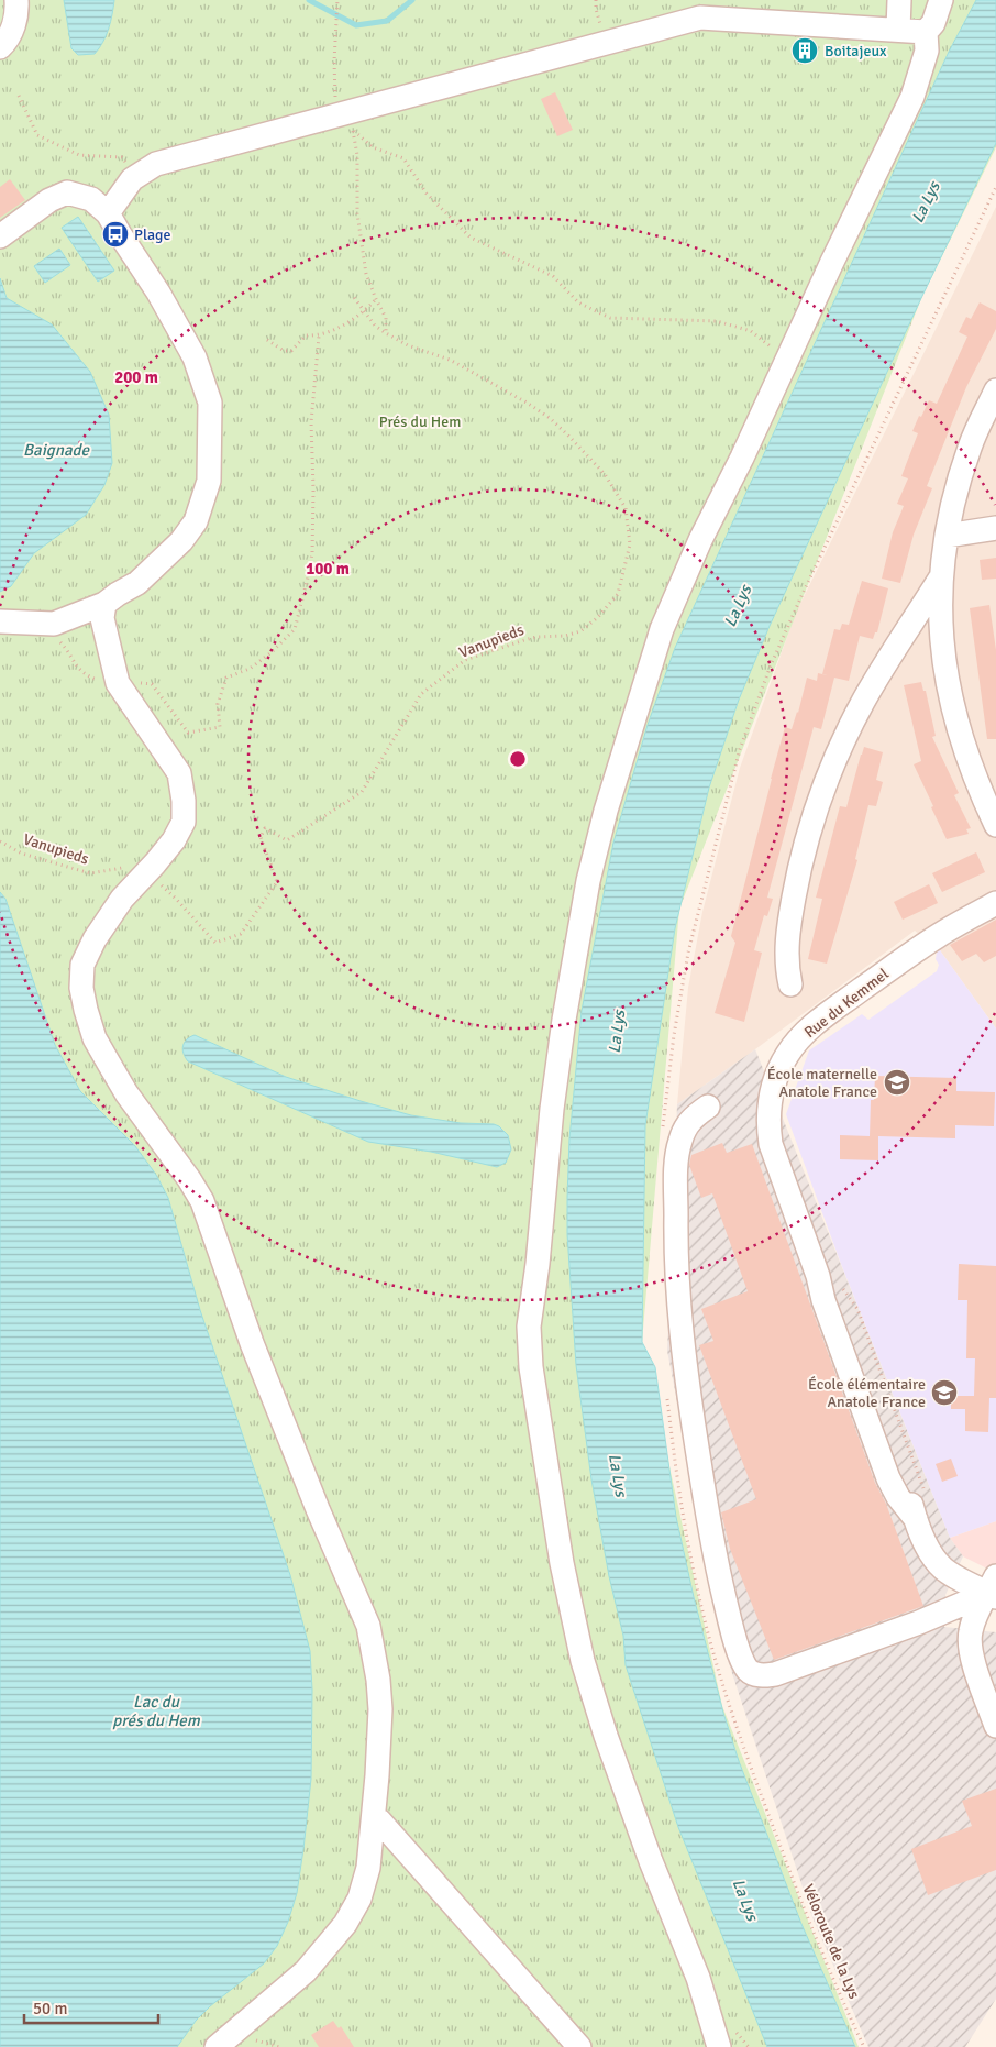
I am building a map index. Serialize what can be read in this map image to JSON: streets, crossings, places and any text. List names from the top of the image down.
{
  "streets": {
    "street": ["Rue du Kemmel"],
    "path": ["Vanupieds", "Véloroute de la Lys"]
  },
  "water": ["La Lys", "Baignade", "Lac du prés du Hem"],
  "parks": ["Prés du Hem"],
  "places": {
    "building": ["Boitajeux"],
    "bus stop": ["Plage"],
    "school or university": ["École maternelle Anatole France", "École élémentaire Anatole France"]
  },
  "scale_bar": "50 m",
  "rings": ["200 m", "100 m"]
}
